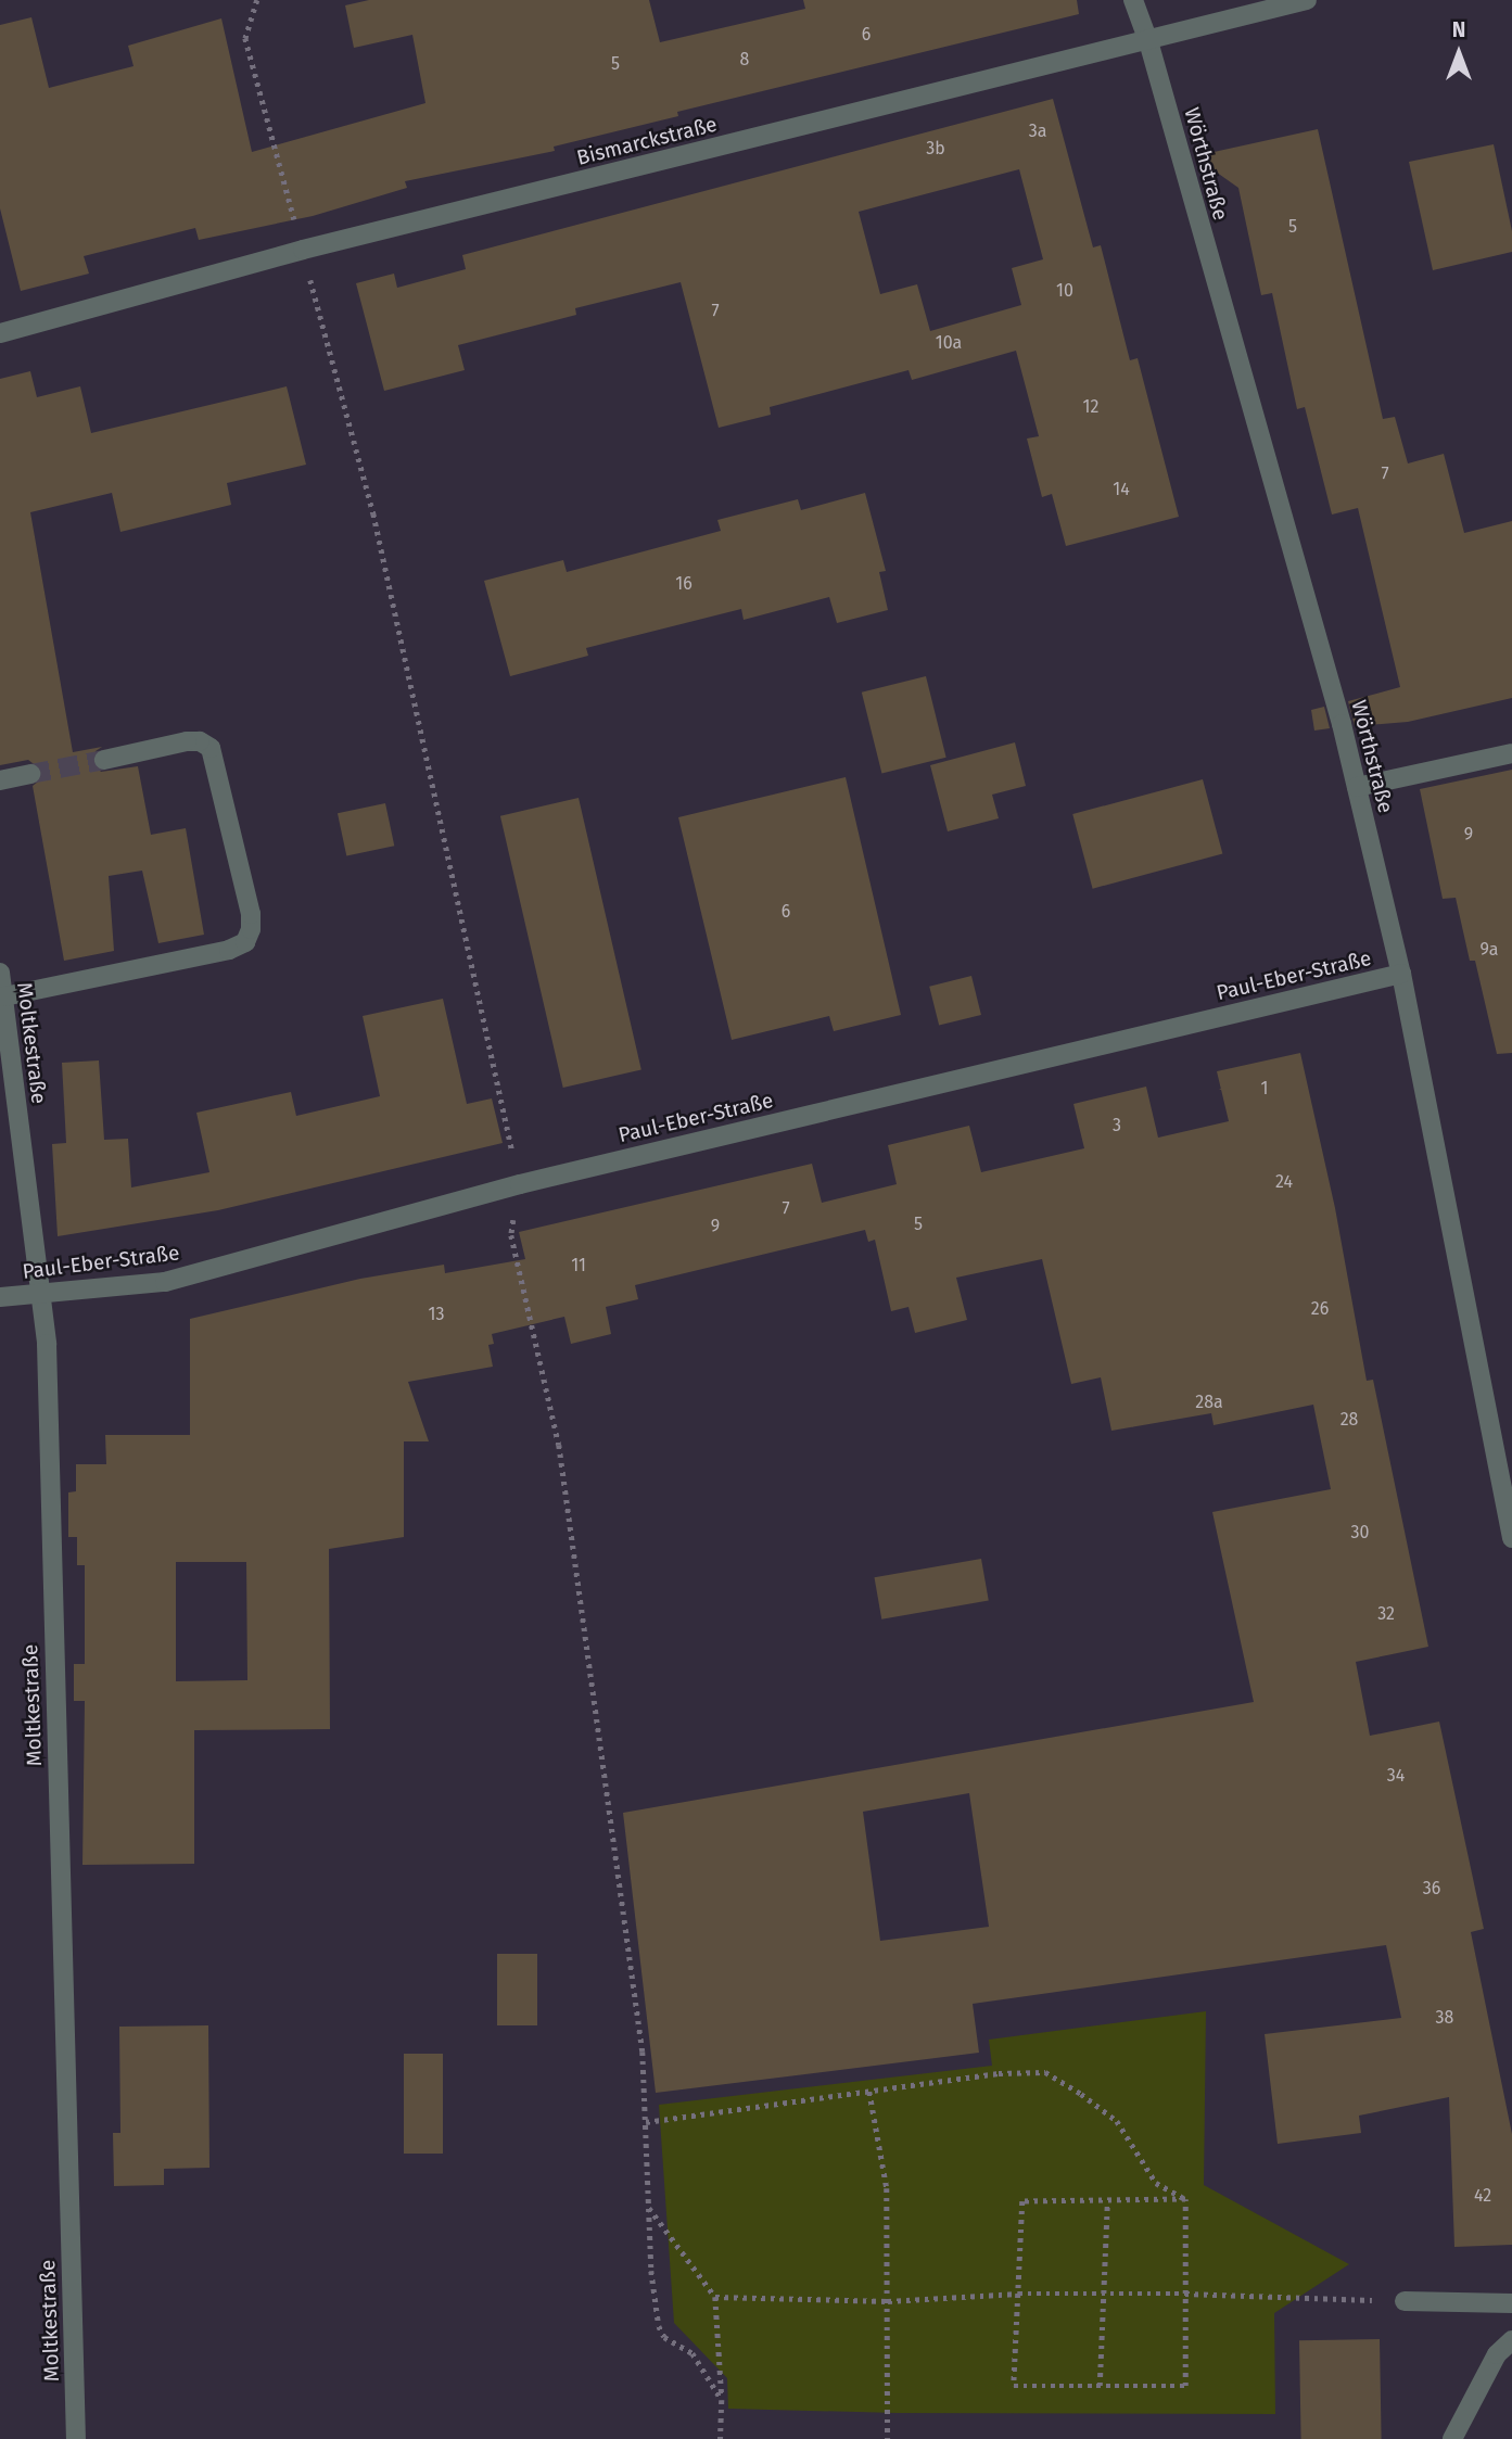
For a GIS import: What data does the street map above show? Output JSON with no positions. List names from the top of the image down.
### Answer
{
  "streets": {
    "street": [
      "Bismarckstraße",
      "Wörthstraße",
      "Paul-Eber-Straße",
      "Moltkestraße"
    ]
  },
  "crossings": [
    ["Bismarckstraße", "Wörthstraße"],
    ["Wörthstraße", "Paul-Eber-Straße"],
    ["Paul-Eber-Straße", "Moltkestraße"]
  ],
  "house_numbers": [
    "6",
    "8",
    "5",
    "3a",
    "3b",
    "5",
    "10",
    "7",
    "10a",
    "12",
    "7",
    "14",
    "16",
    "9",
    "6",
    "9a",
    "1",
    "3",
    "24",
    "7",
    "5",
    "9",
    "11",
    "26",
    "13",
    "28a",
    "28",
    "30",
    "32",
    "34",
    "36",
    "38",
    "42"
  ],
  "north": "top"
}
